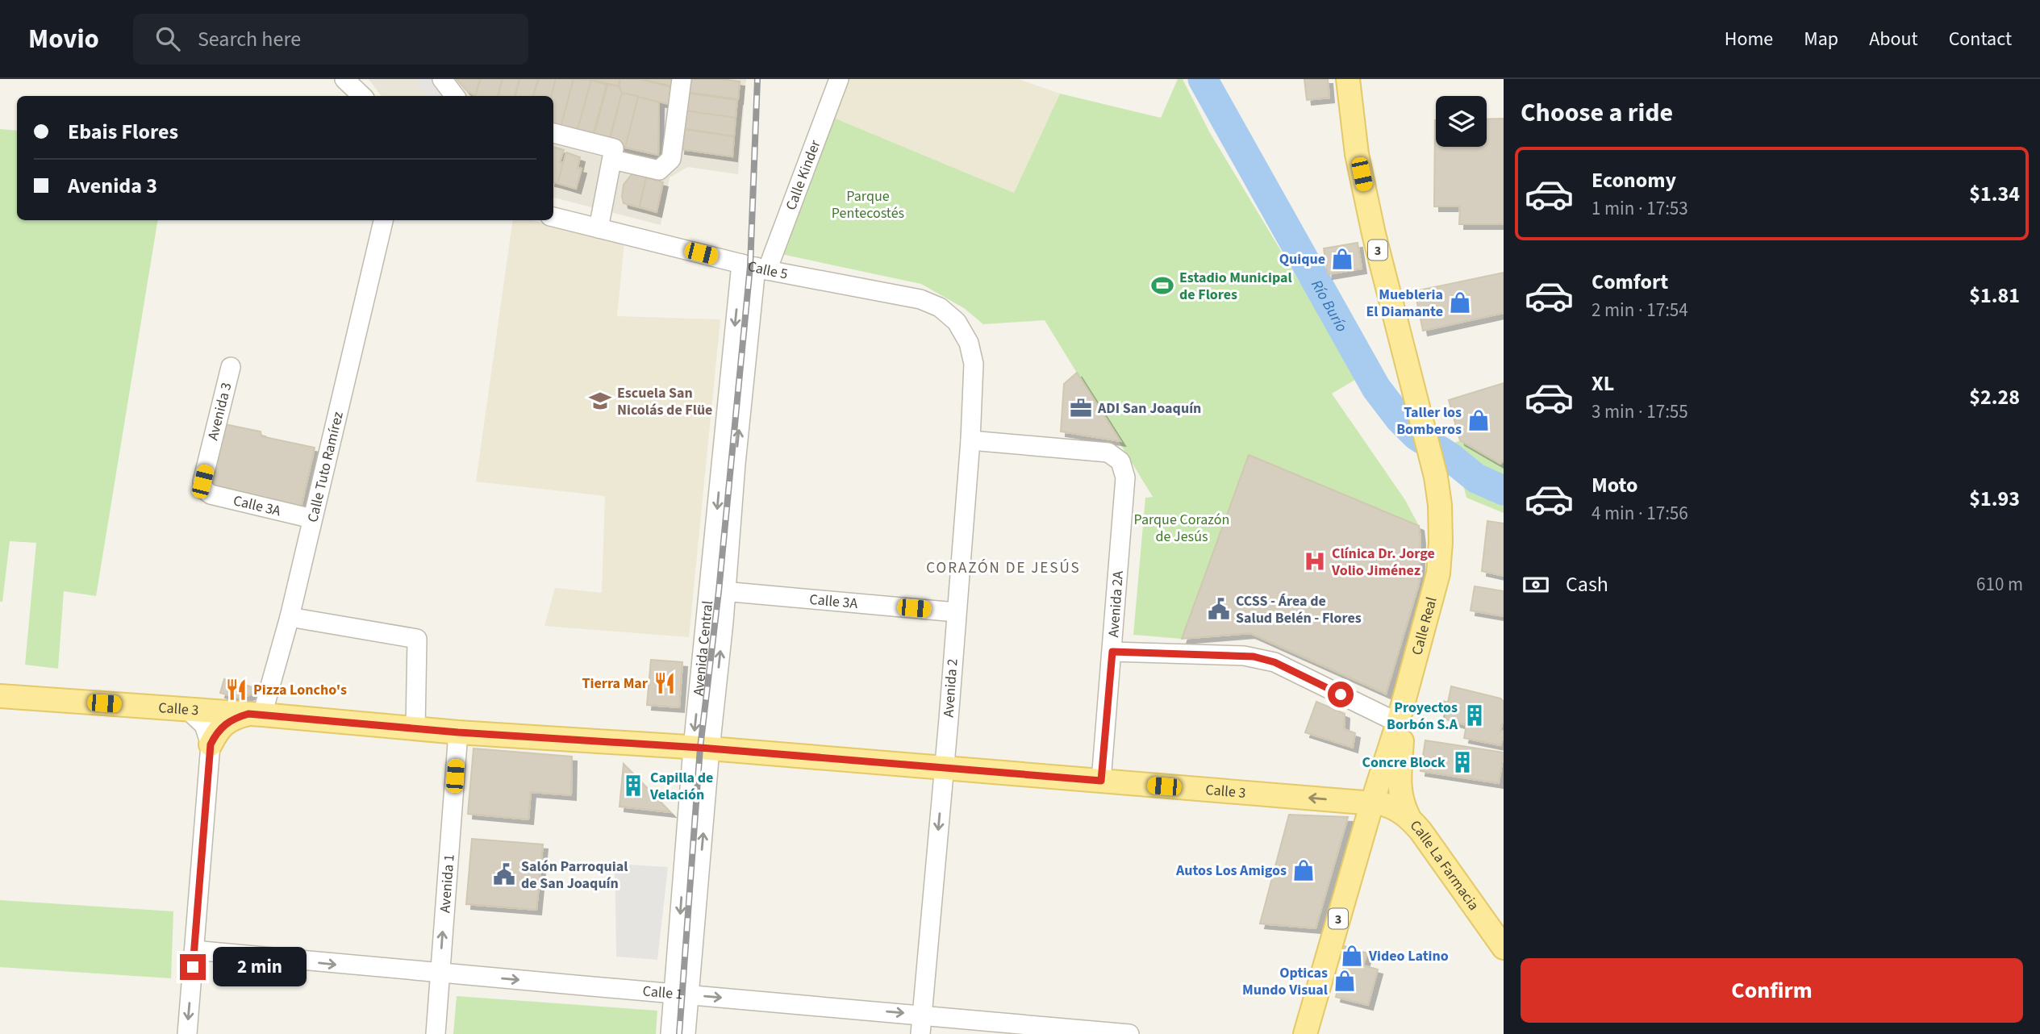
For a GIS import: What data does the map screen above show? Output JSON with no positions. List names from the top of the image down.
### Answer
{
  "streets": {
    "main road": [
      "3",
      "Calle Real",
      "Calle 3",
      "Calle La Farmacia"
    ],
    "street": [
      "Calle Kinder",
      "Calle 5",
      "Avenida 3",
      "Calle Tuto Ramírez",
      "Calle 3A",
      "Avenida 2A",
      "Avenida Central",
      "Avenida 2",
      "Avenida 1",
      "Calle 1"
    ]
  },
  "crossings": [
    ["Calle Kinder", "Calle 5"],
    ["Calle Kinder", "Avenida Central"],
    ["Calle 5", "Avenida Central"],
    ["Calle 5", "Avenida 2"],
    ["Avenida 3", "Calle 3A"],
    ["Calle Tuto Ramírez", "Calle 3A"],
    ["Calle Tuto Ramírez", "Calle 3"],
    ["Calle 3A", "Avenida Central"],
    ["Calle 3A", "Avenida 2"],
    ["Avenida 2A", "Avenida 2"],
    ["Avenida 2A", "Calle 3"],
    ["Calle Real", "Calle 3"],
    ["Calle Real", "Calle La Farmacia"],
    ["Avenida Central", "Calle 3"],
    ["Avenida Central", "Calle 1"],
    ["Avenida 2", "Calle 3"],
    ["Avenida 2", "Calle 1"],
    ["Calle 3", "Calle La Farmacia"],
    ["Calle 3", "Avenida 1"],
    ["Avenida 1", "Calle 1"]
  ],
  "one_way": ["Avenida 2", "Avenida 1", "Calle 1"],
  "districts": ["CORAZÓN DE JESÚS"],
  "water": ["Río Burío"],
  "parks": ["Parque Pentecostés", "Parque Corazón de Jesús"],
  "places": {
    "shop": [
      "Quique",
      "Muebleria El Diamante",
      "Taller los Bomberos",
      "Autos Los Amigos",
      "Video Latino",
      "Opticas Mundo Visual"
    ],
    "sports": ["Estadio Municipal de Flores"],
    "school or university": ["Escuela San Nicolás de Flüe"],
    "office": ["ADI San Joaquín"],
    "hospital": ["Clínica Dr. Jorge Volio Jiménez"],
    "public building": ["CCSS - Área de Salud Belén - Flores", "Salón Parroquial de San Joaquín"],
    "restaurant": ["Tierra Mar", "Pizza Loncho's"],
    "building": ["Proyectos Borbón S.A", "Concre Block", "Capilla de Velación"]
  },
  "page": {
    "header": "Movio",
    "search": "Search here",
    "nav": [
      "Home",
      "Map",
      "About",
      "Contact"
    ],
    "heading": "Choose a ride",
    "banner": ["Ebais Flores", "Avenida 3"],
    "list": [
      {
        "name": "Economy",
        "note": "1 min · 17:53",
        "value": "$1.34"
      },
      {
        "name": "Comfort",
        "note": "2 min · 17:54",
        "value": "$1.81"
      },
      {
        "name": "XL",
        "note": "3 min · 17:55",
        "value": "$2.28"
      },
      {
        "name": "Moto",
        "note": "4 min · 17:56",
        "value": "$1.93"
      }
    ],
    "pay": ["Cash", "610 m"],
    "bubble": "2 min",
    "buttons": "Confirm"
  }
}
